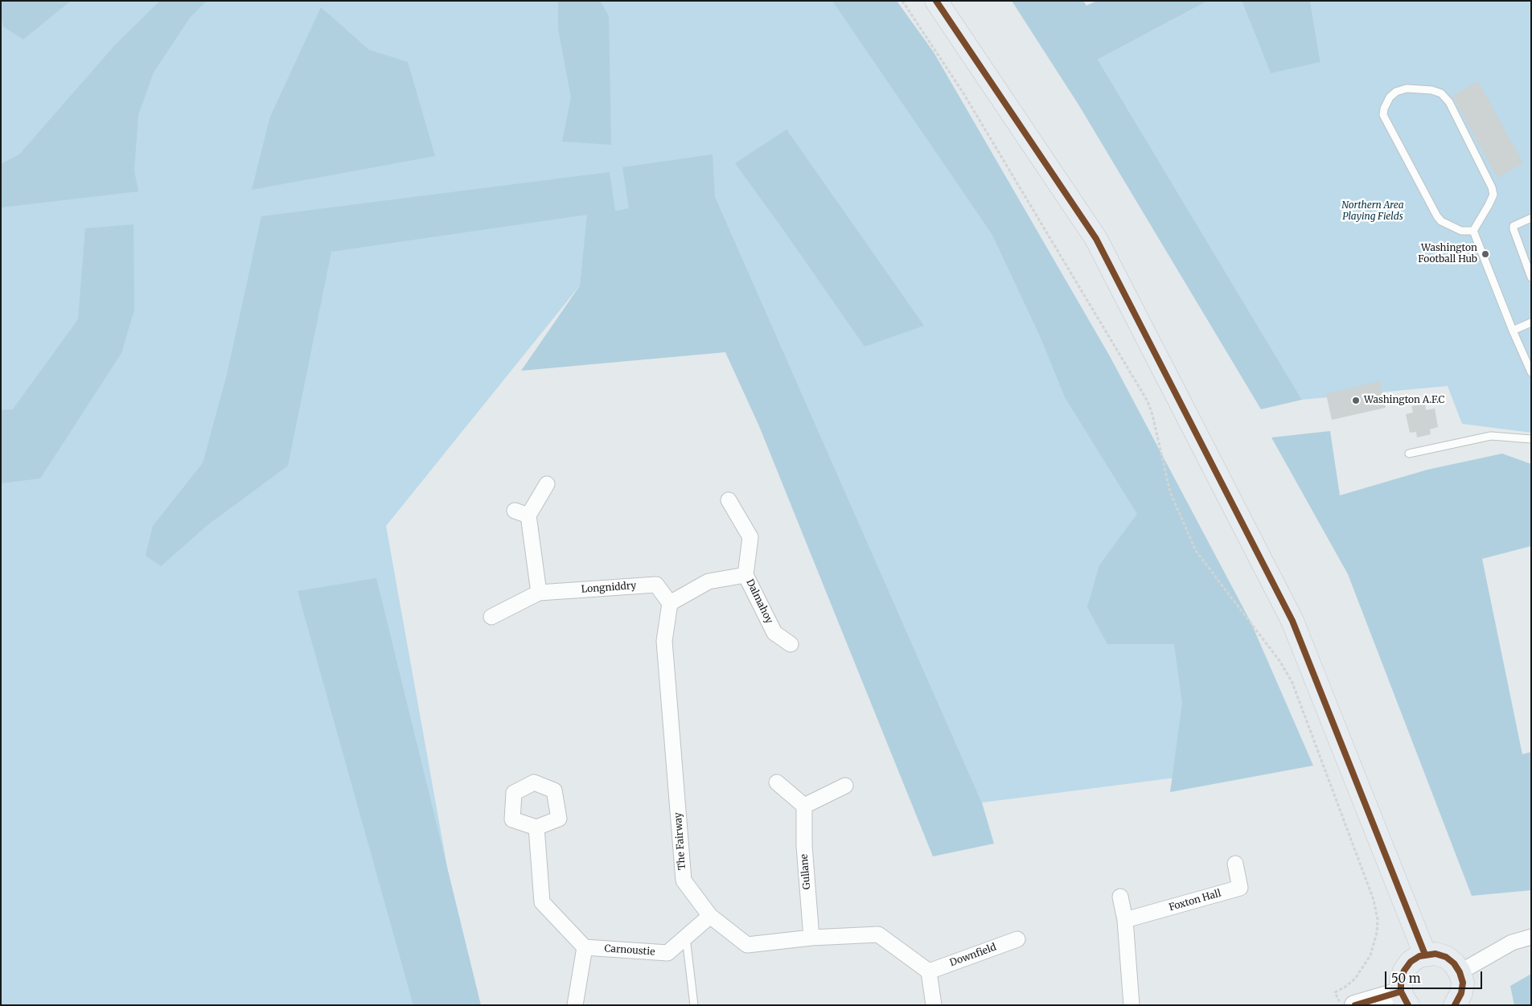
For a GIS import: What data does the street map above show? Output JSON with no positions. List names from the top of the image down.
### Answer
{
  "streets": {
    "street": [
      "Longniddry",
      "Dalmahoy",
      "The Fairway",
      "Gullane",
      "Foxton Hall",
      "Carnoustie",
      "Downfield"
    ]
  },
  "crossings": [
    ["Longniddry", "Dalmahoy"],
    ["Longniddry", "The Fairway"],
    ["Dalmahoy", "The Fairway"],
    ["The Fairway", "Gullane"],
    ["The Fairway", "Carnoustie"],
    ["The Fairway", "Downfield"]
  ],
  "parks": ["Northern Area Playing Fields"],
  "places": ["Washington Football Hub", "Washington A.F.C"],
  "scale_bar": "50 m"
}
